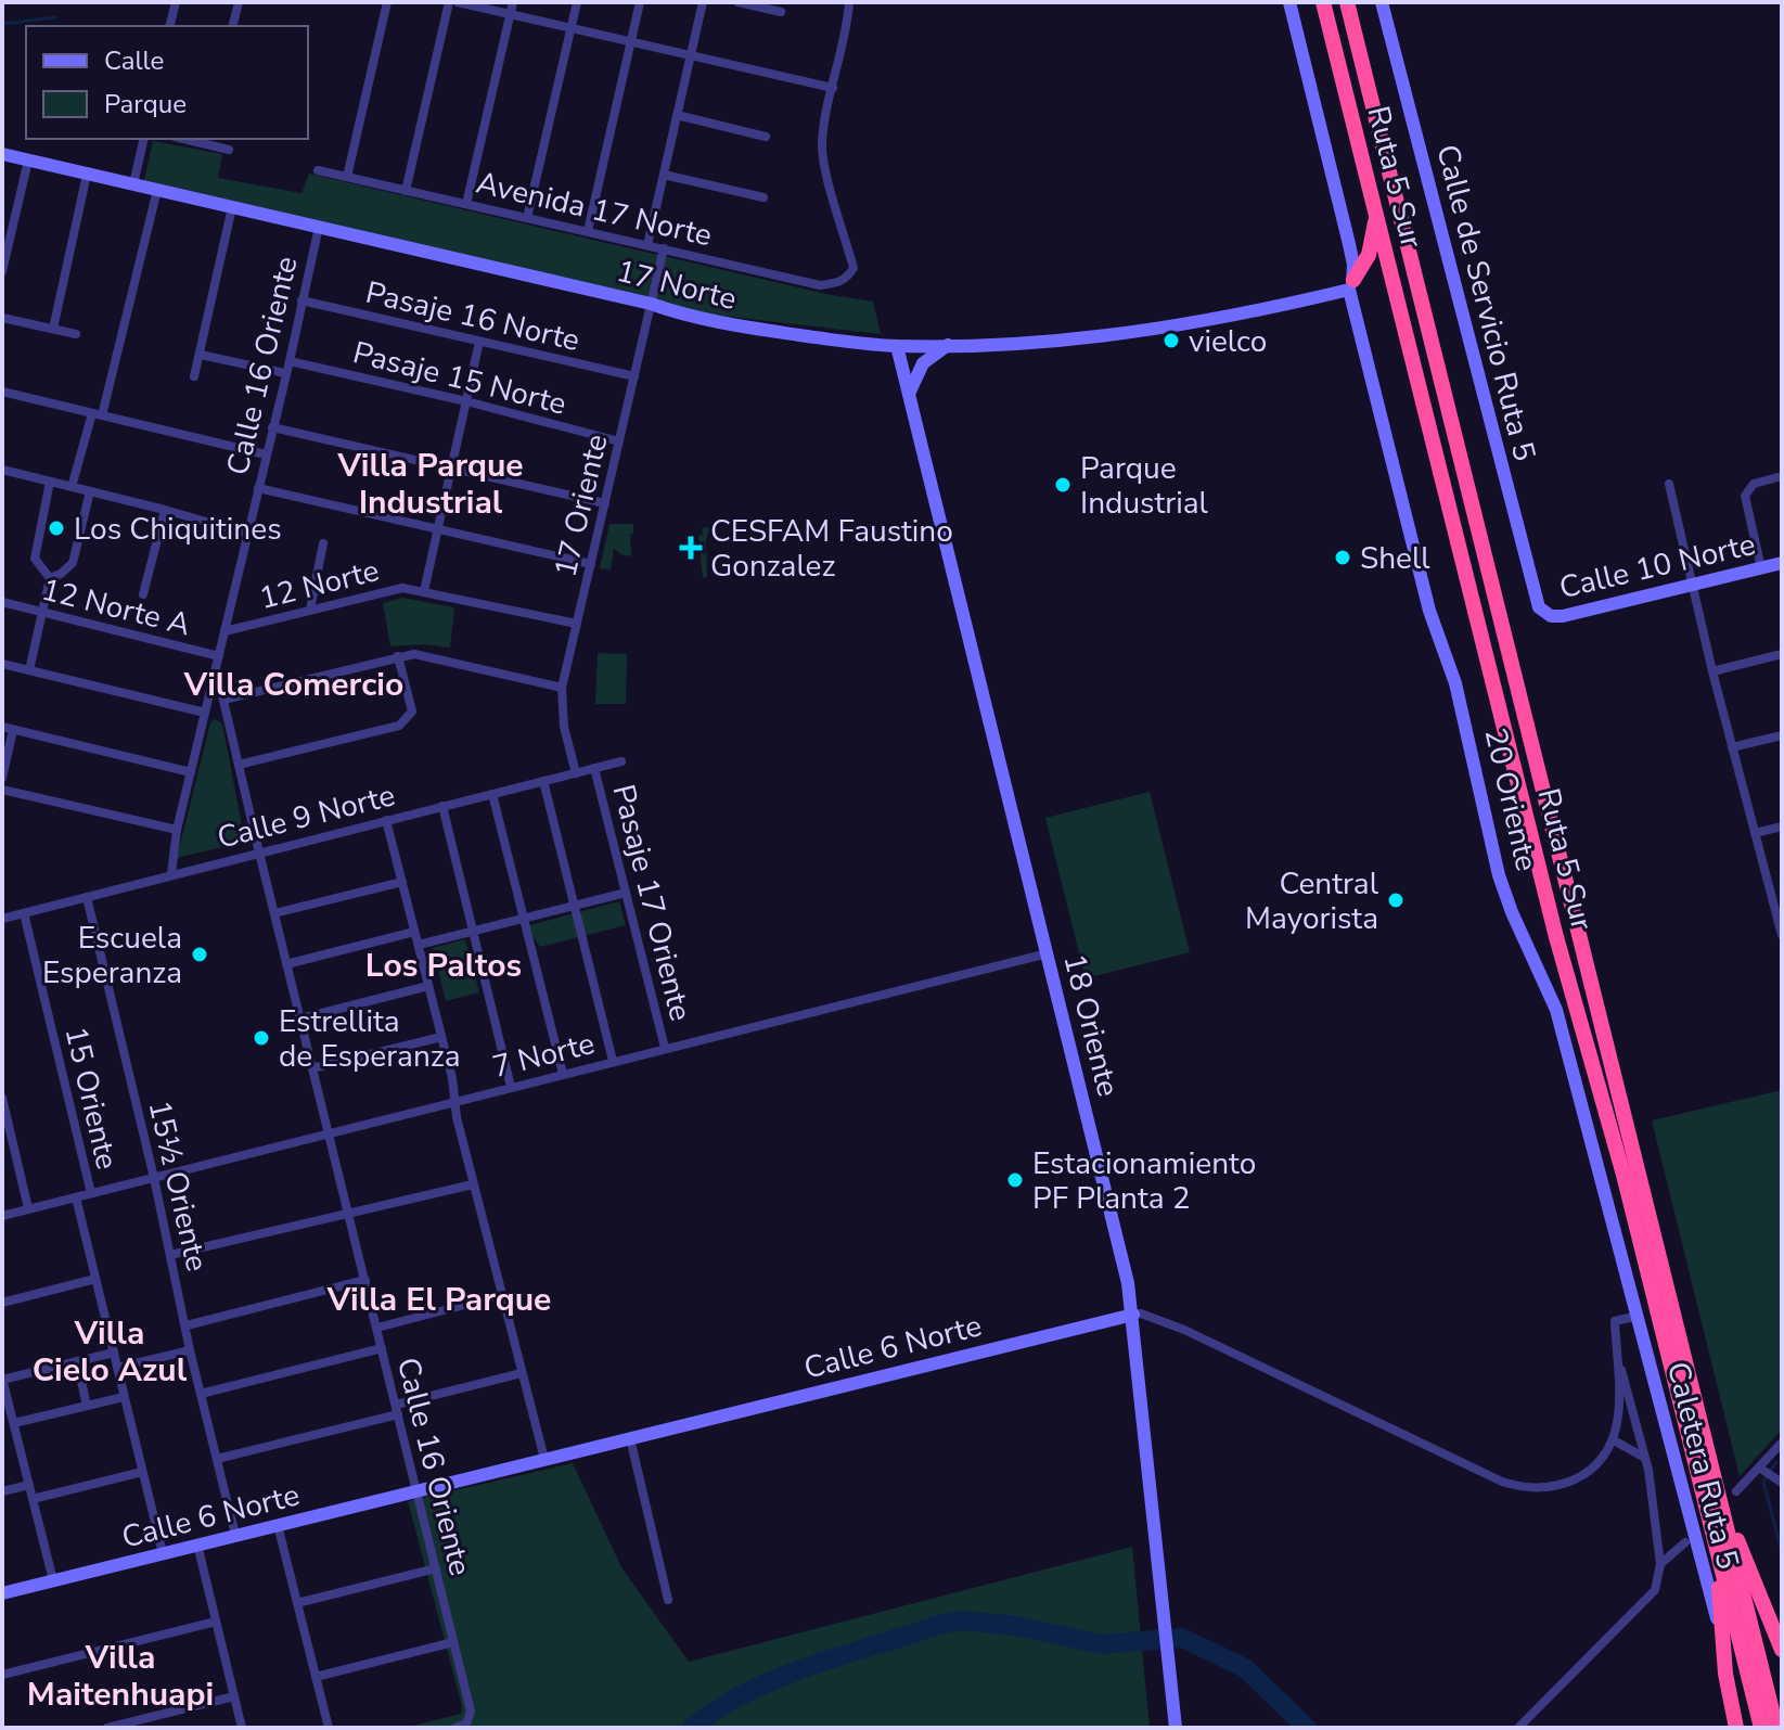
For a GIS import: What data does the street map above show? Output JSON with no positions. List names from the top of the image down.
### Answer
{
  "streets": {
    "highway": ["Ruta 5 Sur"],
    "street": [
      "Avenida 17 Norte",
      "17 Norte",
      "Calle de Servicio Ruta 5",
      "Pasaje 16 Norte",
      "Calle 16 Oriente",
      "Pasaje 15 Norte",
      "17 Oriente",
      "Calle 10 Norte",
      "12 Norte",
      "12 Norte A",
      "20 Oriente",
      "Calle 9 Norte",
      "Pasaje 17 Oriente",
      "18 Oriente",
      "7 Norte",
      "15 Oriente",
      "15½ Oriente",
      "Calle 6 Norte",
      "Caletera Ruta 5"
    ]
  },
  "crossings": [
    ["Avenida 17 Norte", "17 Oriente"],
    ["17 Norte", "Calle 16 Oriente"],
    ["17 Norte", "17 Oriente"],
    ["17 Norte", "20 Oriente"],
    ["17 Norte", "18 Oriente"],
    ["Calle de Servicio Ruta 5", "Calle 10 Norte"],
    ["Pasaje 16 Norte", "Calle 16 Oriente"],
    ["Pasaje 16 Norte", "17 Oriente"],
    ["Calle 16 Oriente", "Pasaje 15 Norte"],
    ["Calle 16 Oriente", "12 Norte"],
    ["Calle 16 Oriente", "12 Norte A"],
    ["Calle 16 Oriente", "Calle 9 Norte"],
    ["Calle 16 Oriente", "7 Norte"],
    ["Calle 16 Oriente", "Calle 6 Norte"],
    ["Pasaje 15 Norte", "17 Oriente"],
    ["17 Oriente", "12 Norte"],
    ["17 Oriente", "Calle 9 Norte"],
    ["20 Oriente", "Caletera Ruta 5"],
    ["Calle 9 Norte", "Pasaje 17 Oriente"],
    ["Calle 9 Norte", "15 Oriente"],
    ["Calle 9 Norte", "15½ Oriente"],
    ["Pasaje 17 Oriente", "7 Norte"],
    ["18 Oriente", "7 Norte"],
    ["18 Oriente", "Calle 6 Norte"],
    ["7 Norte", "15 Oriente"],
    ["7 Norte", "15½ Oriente"],
    ["15 Oriente", "Calle 6 Norte"],
    ["15½ Oriente", "Calle 6 Norte"]
  ],
  "districts": [
    "Villa Parque Industrial",
    "Villa Comercio",
    "Los Paltos",
    "Villa El Parque",
    "Villa Cielo Azul",
    "Villa Maitenhuapi"
  ],
  "places": {
    "other": [
      "vielco",
      "Parque Industrial",
      "Los Chiquitines",
      "Shell",
      "Central Mayorista",
      "Escuela Esperanza",
      "Estrellita de Esperanza",
      "Estacionamiento PF Planta 2"
    ],
    "health": ["CESFAM Faustino Gonzalez"]
  },
  "legend": ["Calle", "Parque"]
}
